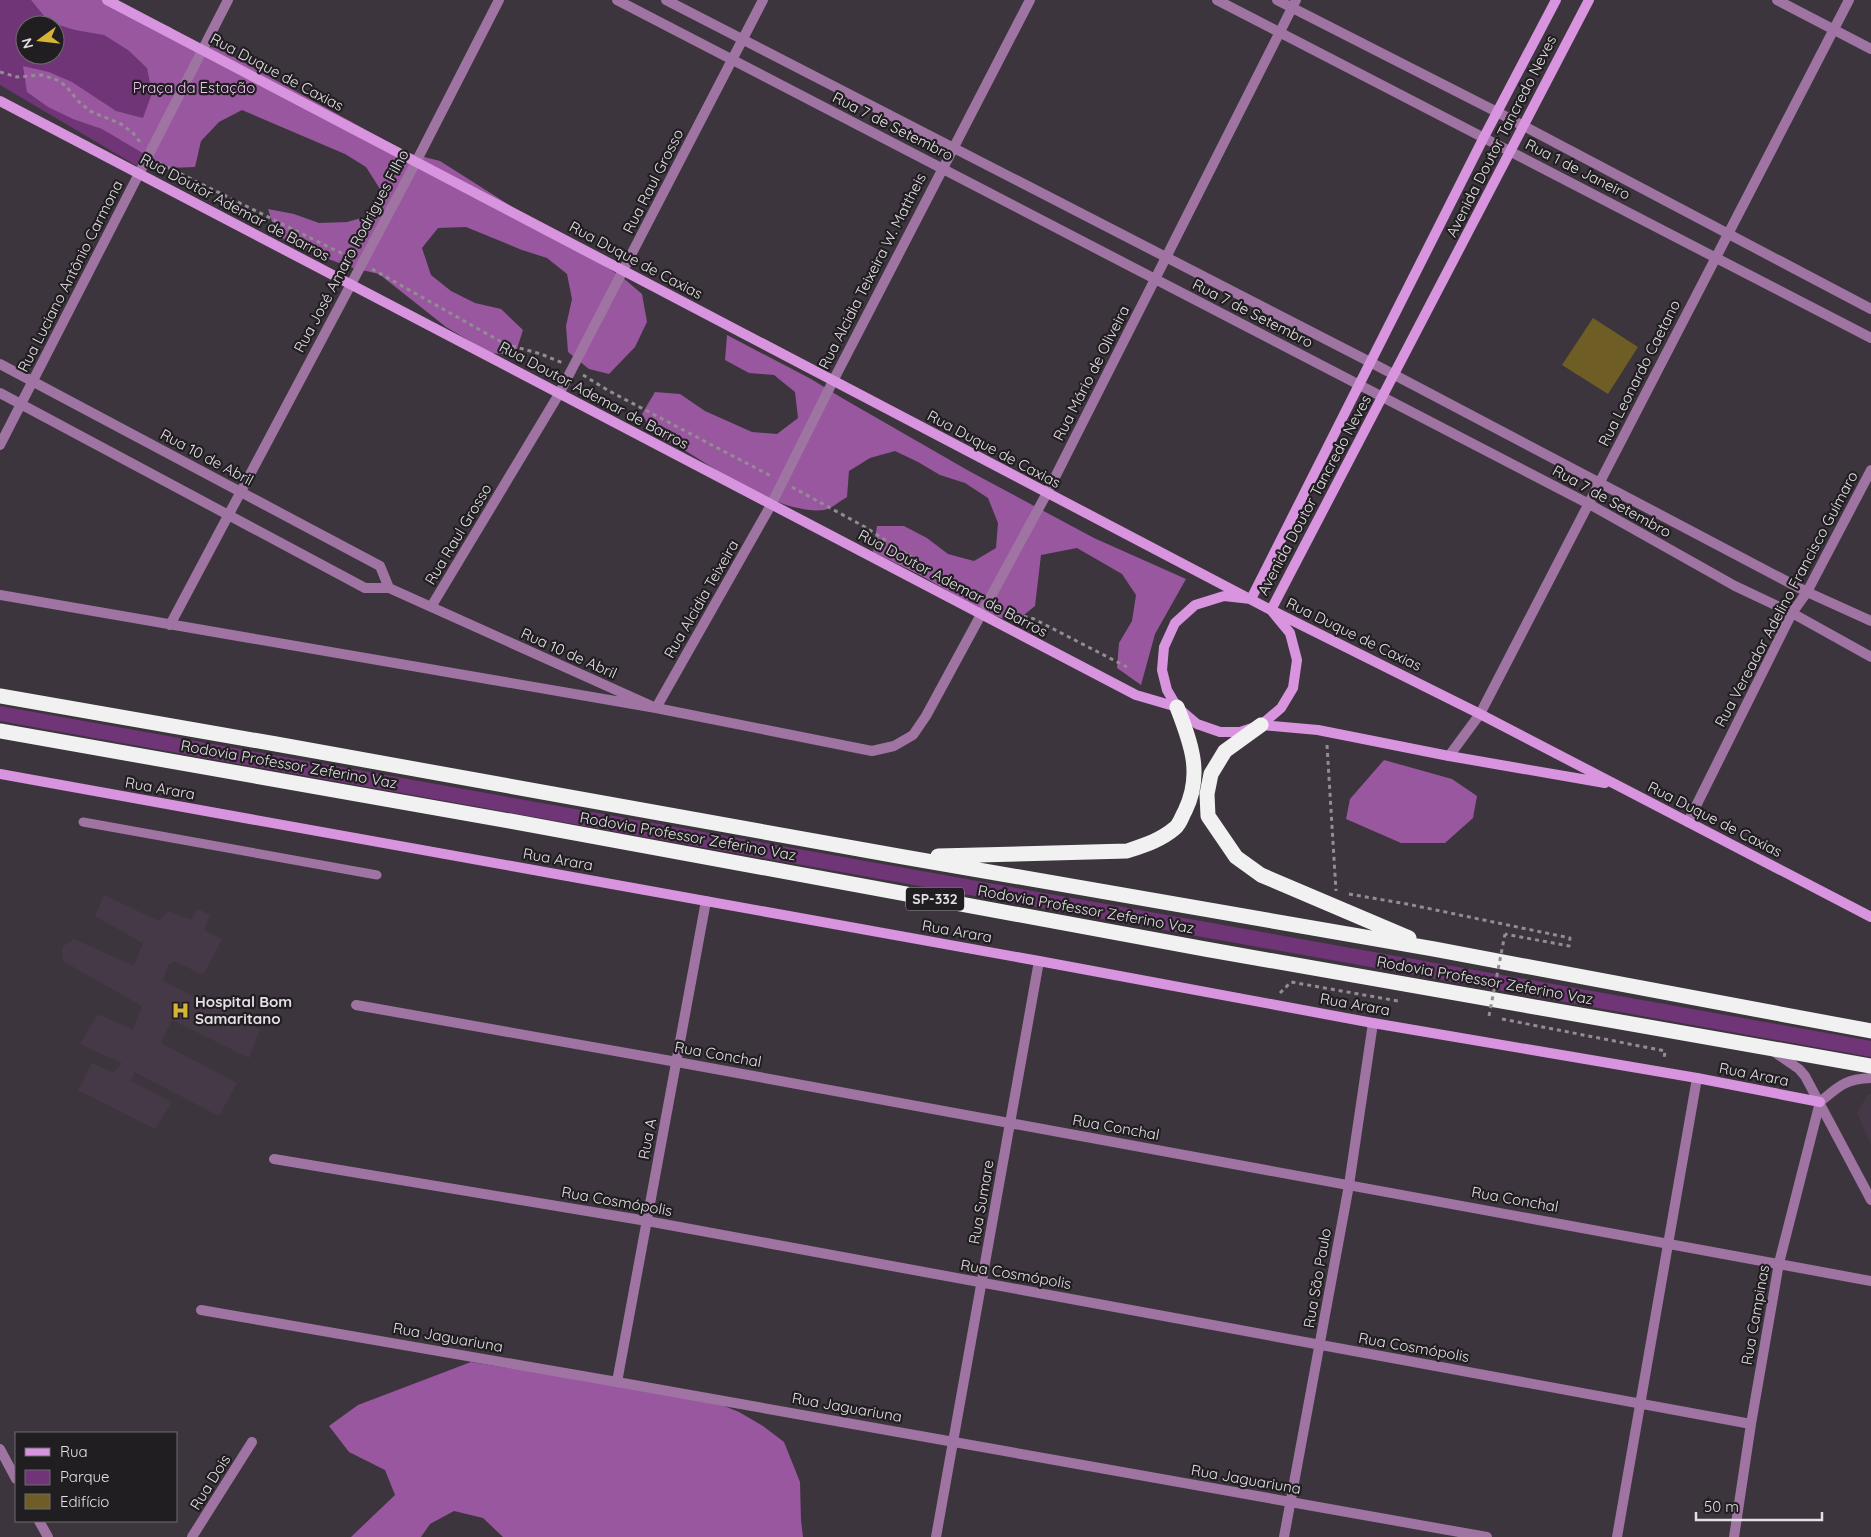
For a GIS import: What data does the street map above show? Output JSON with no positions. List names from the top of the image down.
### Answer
{
  "streets": {
    "highway": ["Rodovia Professor Zeferino Vaz", "SP-332"],
    "street": [
      "Rua Duque de Caxias",
      "Rua 7 de Setembro",
      "Avenida Doutor Tancredo Neves",
      "Rua 1 de Janeiro",
      "Rua Raul Grosso",
      "Rua Doutor Ademar de Barros",
      "Rua José Amaro Rodrigues Filho",
      "Rua Alcidia Teixeira W. Mattheis",
      "Rua Luciano Antônio Carmona",
      "Rua Mário de Oliveira",
      "Rua Leonardo Caetano",
      "Rua 10 de Abril",
      "Rua Alcidia Teixeira",
      "Rua Vereador Adelino Francisco Guímaro",
      "Rua Arara",
      "Rua Conchal",
      "Rua A",
      "Rua Cosmópolis",
      "Rua Sumare",
      "Rua São Paulo",
      "Rua Campinas",
      "Rua Jaguariuna",
      "Rua Dois"
    ]
  },
  "crossings": [
    ["Rua Duque de Caxias", "Avenida Doutor Tancredo Neves"],
    ["Rua Duque de Caxias", "Rua Raul Grosso"],
    ["Rua Duque de Caxias", "Rua Doutor Ademar de Barros"],
    ["Rua Duque de Caxias", "Rua José Amaro Rodrigues Filho"],
    ["Rua Duque de Caxias", "Rua Alcidia Teixeira W. Mattheis"],
    ["Rua Duque de Caxias", "Rua Luciano Antônio Carmona"],
    ["Rua Duque de Caxias", "Rua Mário de Oliveira"],
    ["Rua Duque de Caxias", "Rua Leonardo Caetano"],
    ["Rua Duque de Caxias", "Rua Vereador Adelino Francisco Guímaro"],
    ["Rua 7 de Setembro", "Avenida Doutor Tancredo Neves"],
    ["Rua 7 de Setembro", "Rua Raul Grosso"],
    ["Rua 7 de Setembro", "Rua Alcidia Teixeira W. Mattheis"],
    ["Rua 7 de Setembro", "Rua Mário de Oliveira"],
    ["Rua 7 de Setembro", "Rua Leonardo Caetano"],
    ["Rua 7 de Setembro", "Rua Vereador Adelino Francisco Guímaro"],
    ["Avenida Doutor Tancredo Neves", "Rua 1 de Janeiro"],
    ["Avenida Doutor Tancredo Neves", "Rua Doutor Ademar de Barros"],
    ["Rua 1 de Janeiro", "Rua Mário de Oliveira"],
    ["Rua 1 de Janeiro", "Rua Leonardo Caetano"],
    ["Rua Raul Grosso", "Rua Doutor Ademar de Barros"],
    ["Rua Raul Grosso", "Rua 10 de Abril"],
    ["Rua Doutor Ademar de Barros", "Rua José Amaro Rodrigues Filho"],
    ["Rua Doutor Ademar de Barros", "Rua Alcidia Teixeira W. Mattheis"],
    ["Rua Doutor Ademar de Barros", "Rua Luciano Antônio Carmona"],
    ["Rua Doutor Ademar de Barros", "Rua Mário de Oliveira"],
    ["Rua Doutor Ademar de Barros", "Rua Alcidia Teixeira"],
    ["Rua José Amaro Rodrigues Filho", "Rua 10 de Abril"],
    ["Rua Alcidia Teixeira W. Mattheis", "Rua Alcidia Teixeira"],
    ["Rua Luciano Antônio Carmona", "Rua 10 de Abril"],
    ["Rua Mário de Oliveira", "Rua 10 de Abril"],
    ["Rua Mário de Oliveira", "Rua Alcidia Teixeira"],
    ["Rua 10 de Abril", "Rua Alcidia Teixeira"],
    ["Rua Arara", "Rua A"],
    ["Rua Arara", "Rua Sumare"],
    ["Rua Arara", "Rua São Paulo"],
    ["Rua Arara", "Rua Campinas"],
    ["Rua Conchal", "Rua A"],
    ["Rua Conchal", "Rua Sumare"],
    ["Rua Conchal", "Rua São Paulo"],
    ["Rua Conchal", "Rua Campinas"],
    ["Rua A", "Rua Cosmópolis"],
    ["Rua A", "Rua Jaguariuna"],
    ["Rua Cosmópolis", "Rua Sumare"],
    ["Rua Cosmópolis", "Rua São Paulo"],
    ["Rua Cosmópolis", "Rua Campinas"],
    ["Rua Sumare", "Rua Jaguariuna"],
    ["Rua São Paulo", "Rua Jaguariuna"]
  ],
  "parks": ["Praça da Estação"],
  "places": {
    "hospital": ["Hospital Bom Samaritano"]
  },
  "legend": ["Rua", "Parque", "Edifício"],
  "scale_bar": "50 m",
  "north": "left"
}
